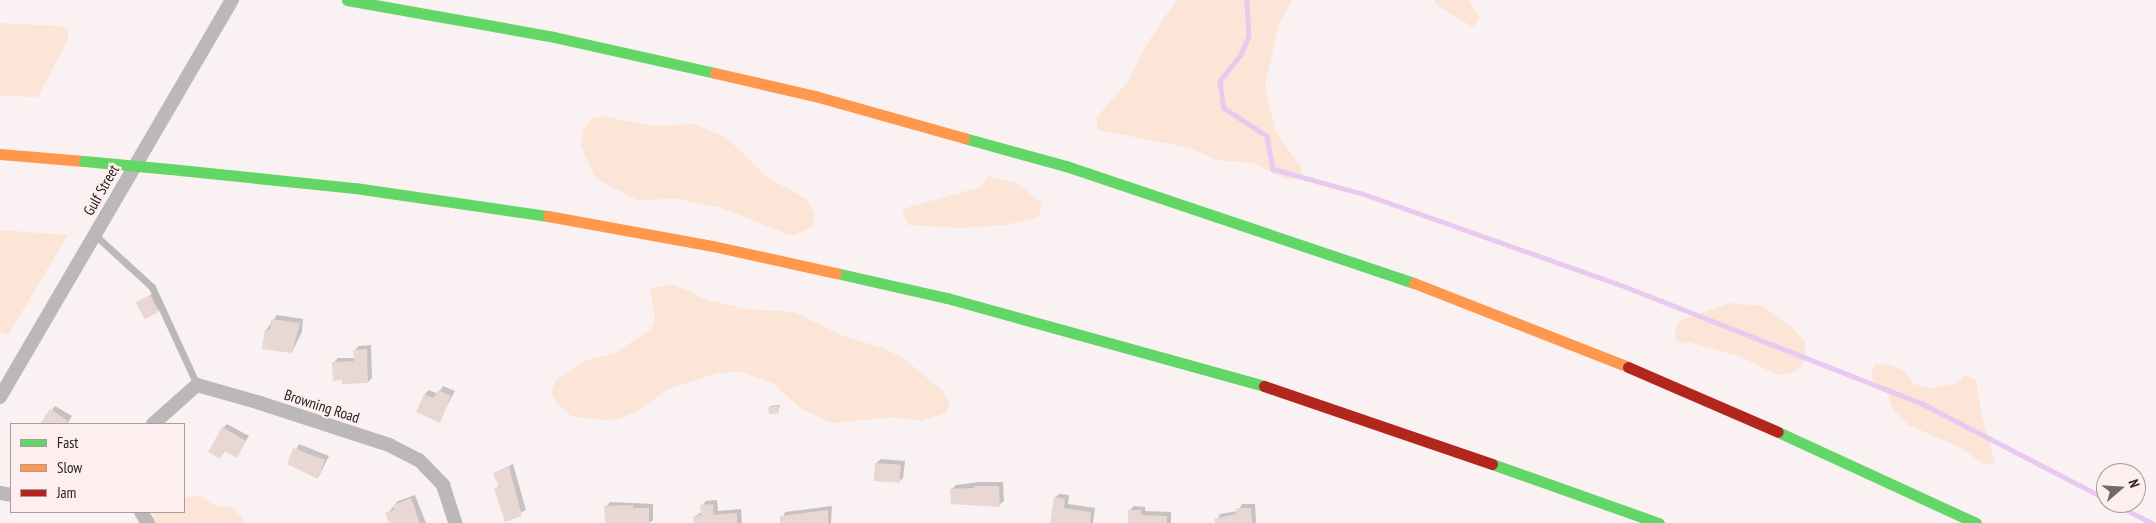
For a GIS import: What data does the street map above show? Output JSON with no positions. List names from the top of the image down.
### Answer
{
  "streets": {
    "street": ["Gulf Street", "Browning Road"]
  },
  "legend": ["Fast", "Slow", "Jam"],
  "north": "right"
}
